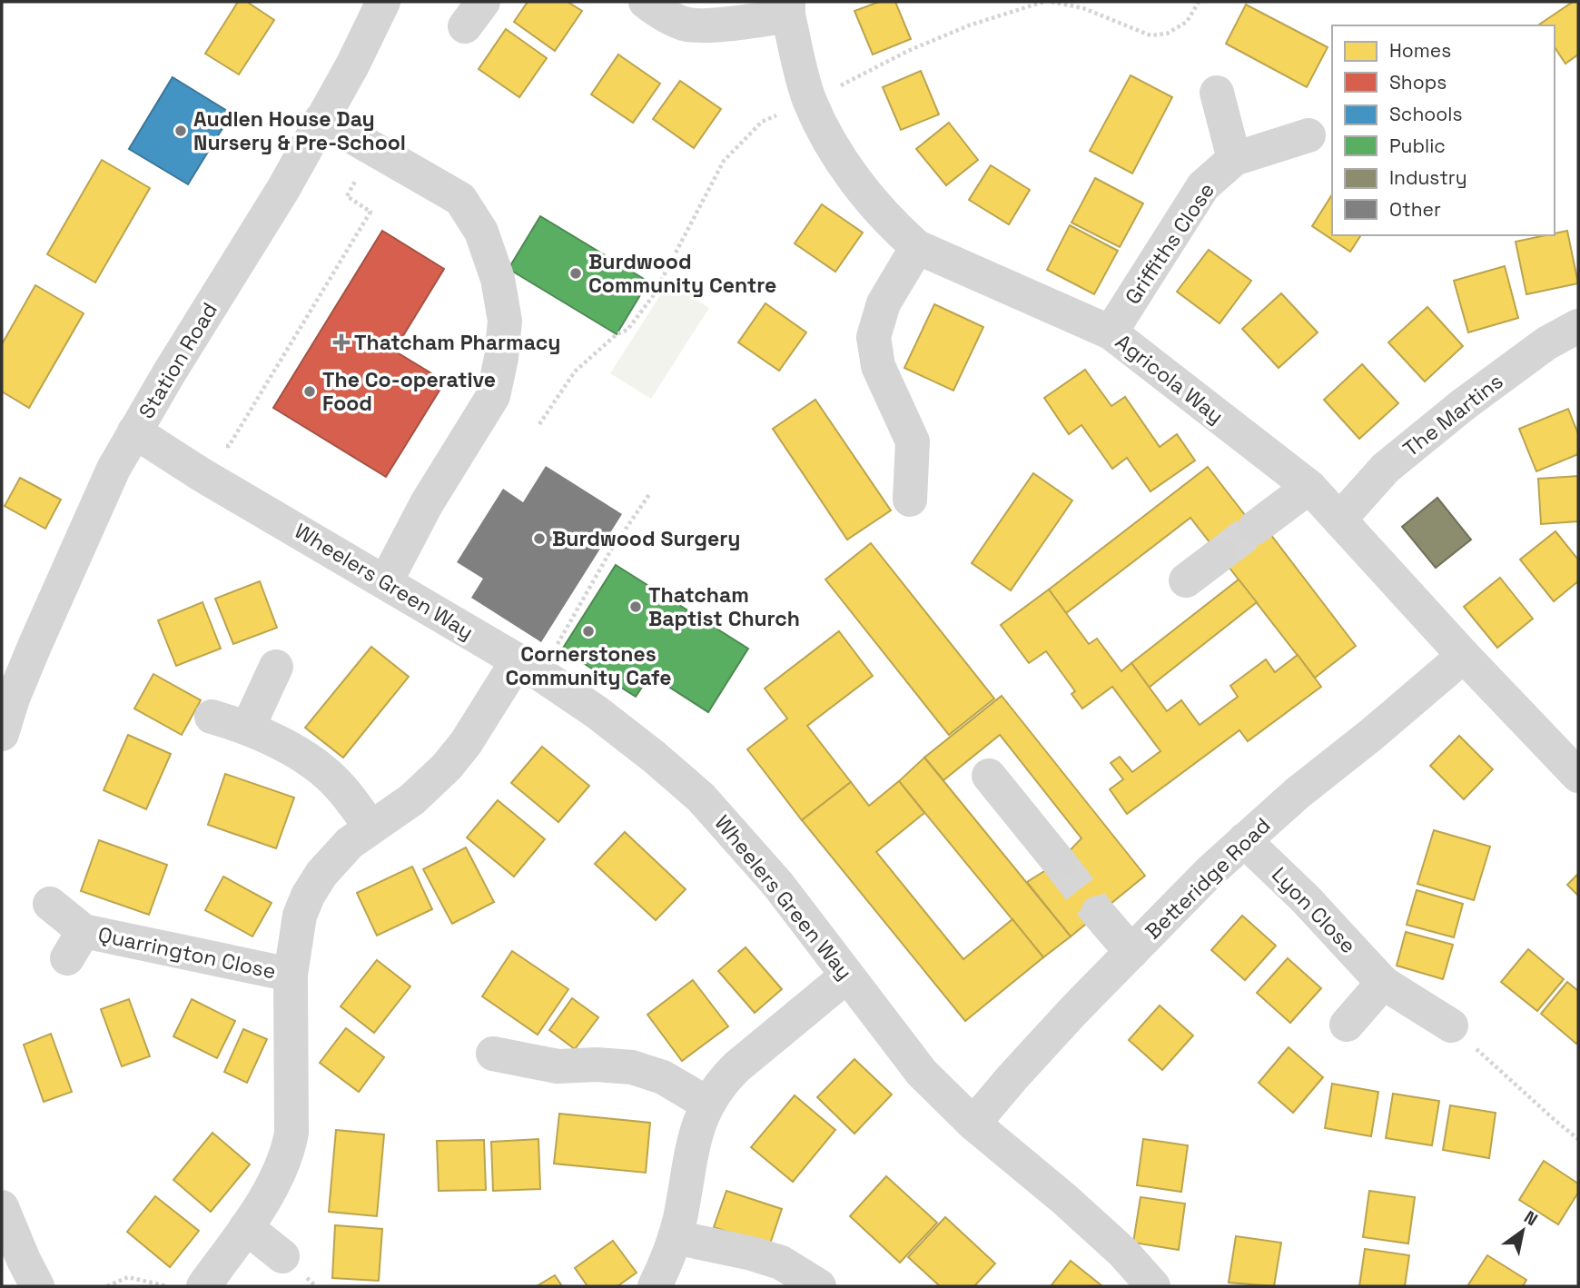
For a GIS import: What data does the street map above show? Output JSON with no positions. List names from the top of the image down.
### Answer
{
  "streets": {
    "street": [
      "Griffiths Close",
      "Station Road",
      "Agricola Way",
      "The Martins",
      "Wheelers Green Way",
      "Betteridge Road",
      "Lyon Close",
      "Quarrington Close"
    ]
  },
  "crossings": [
    ["Griffiths Close", "Agricola Way"],
    ["Station Road", "Wheelers Green Way"],
    ["Agricola Way", "The Martins"],
    ["Agricola Way", "Betteridge Road"],
    ["Wheelers Green Way", "Betteridge Road"],
    ["Wheelers Green Way", "Quarrington Close"],
    ["Betteridge Road", "Lyon Close"]
  ],
  "places": {
    "other": [
      "Audlen House Day Nursery & Pre-School",
      "Burdwood Community Centre",
      "The Co-operative Food",
      "Burdwood Surgery",
      "Thatcham Baptist Church",
      "Cornerstones Community Cafe"
    ],
    "health": ["Thatcham Pharmacy"]
  },
  "legend": [
    "Homes",
    "Shops",
    "Schools",
    "Public",
    "Industry",
    "Other"
  ],
  "north": "top right"
}
